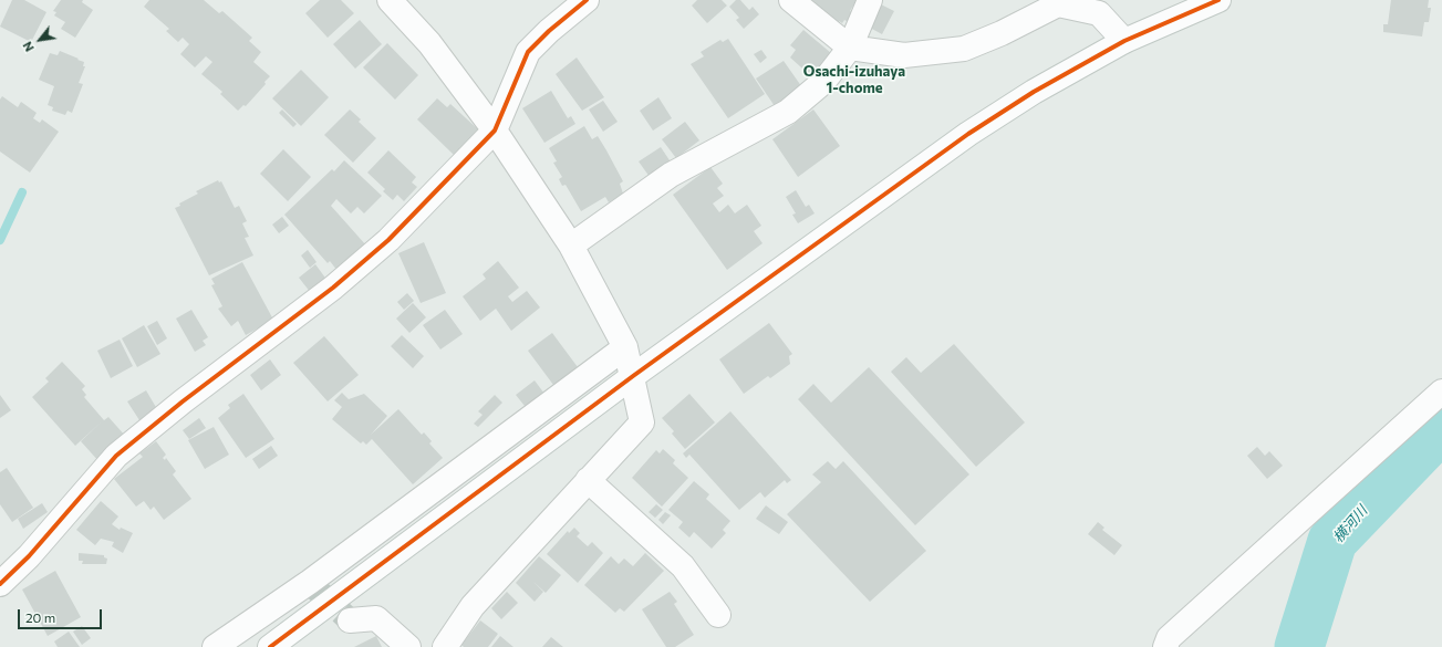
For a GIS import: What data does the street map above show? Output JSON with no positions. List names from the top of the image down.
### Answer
{
  "districts": ["Osachi-izuhaya 1-chome"],
  "water": ["横河川"],
  "scale_bar": "20 m",
  "north": "bottom left"
}
